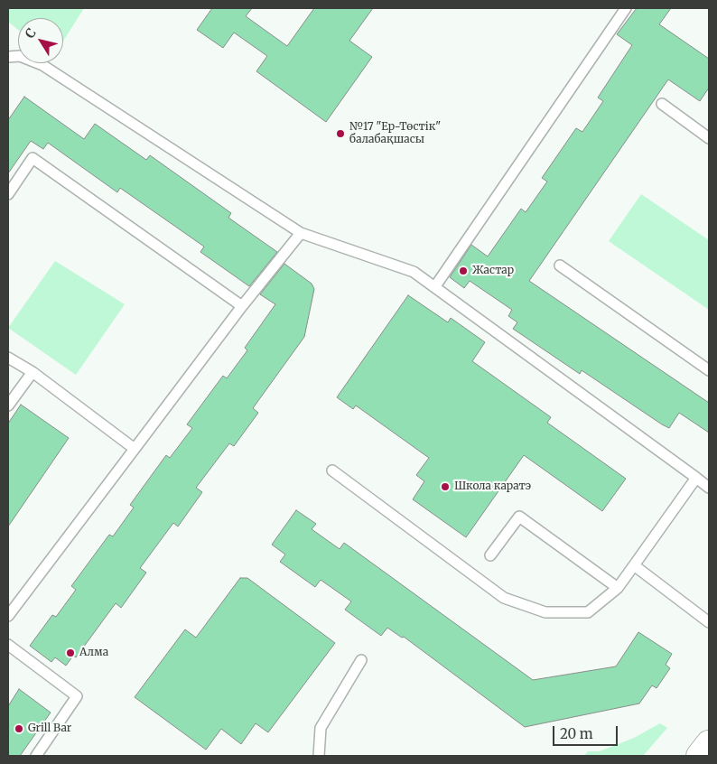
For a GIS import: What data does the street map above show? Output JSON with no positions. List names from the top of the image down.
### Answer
{
  "places": [
    "№17 \"Ер-Төстік\" балабақшасы",
    "Жастар",
    "Школа каратэ",
    "Алма",
    "Grill Bar"
  ],
  "scale_bar": "20 m",
  "north": "top left"
}
